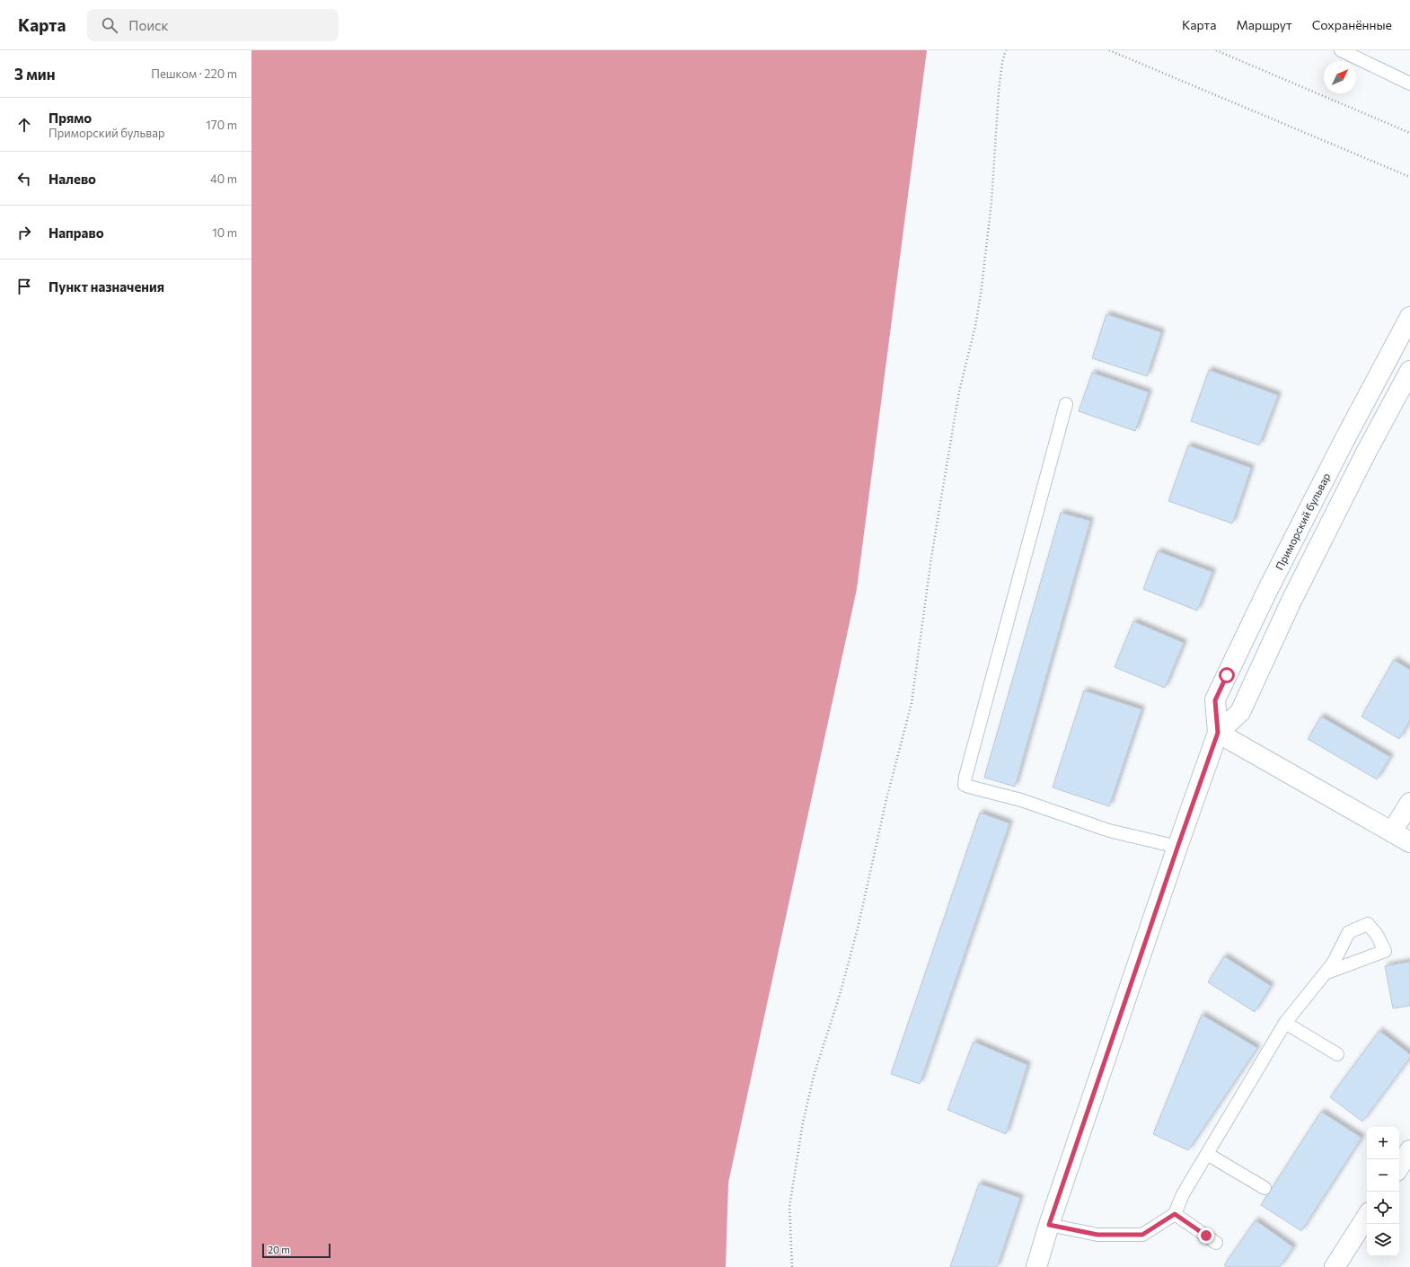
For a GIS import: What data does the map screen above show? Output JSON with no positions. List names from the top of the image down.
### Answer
{
  "streets": {
    "street": ["Приморский бульвар"]
  },
  "scale_bar": "20 m",
  "north": "top right",
  "page": {
    "header": "Карта",
    "search": "Поиск",
    "nav": ["Карта", "Маршрут", "Сохранённые"],
    "heading": ["3 мин", "Пешком · 220 m"],
    "list": [
      ["Прямо", "Приморский бульвар", "170 m"],
      ["Налево", "40 m"],
      ["Направо", "10 m"],
      "Пункт назначения"
    ],
    "map_buttons": ["+", "−"],
    "scale": "20 m"
  }
}
